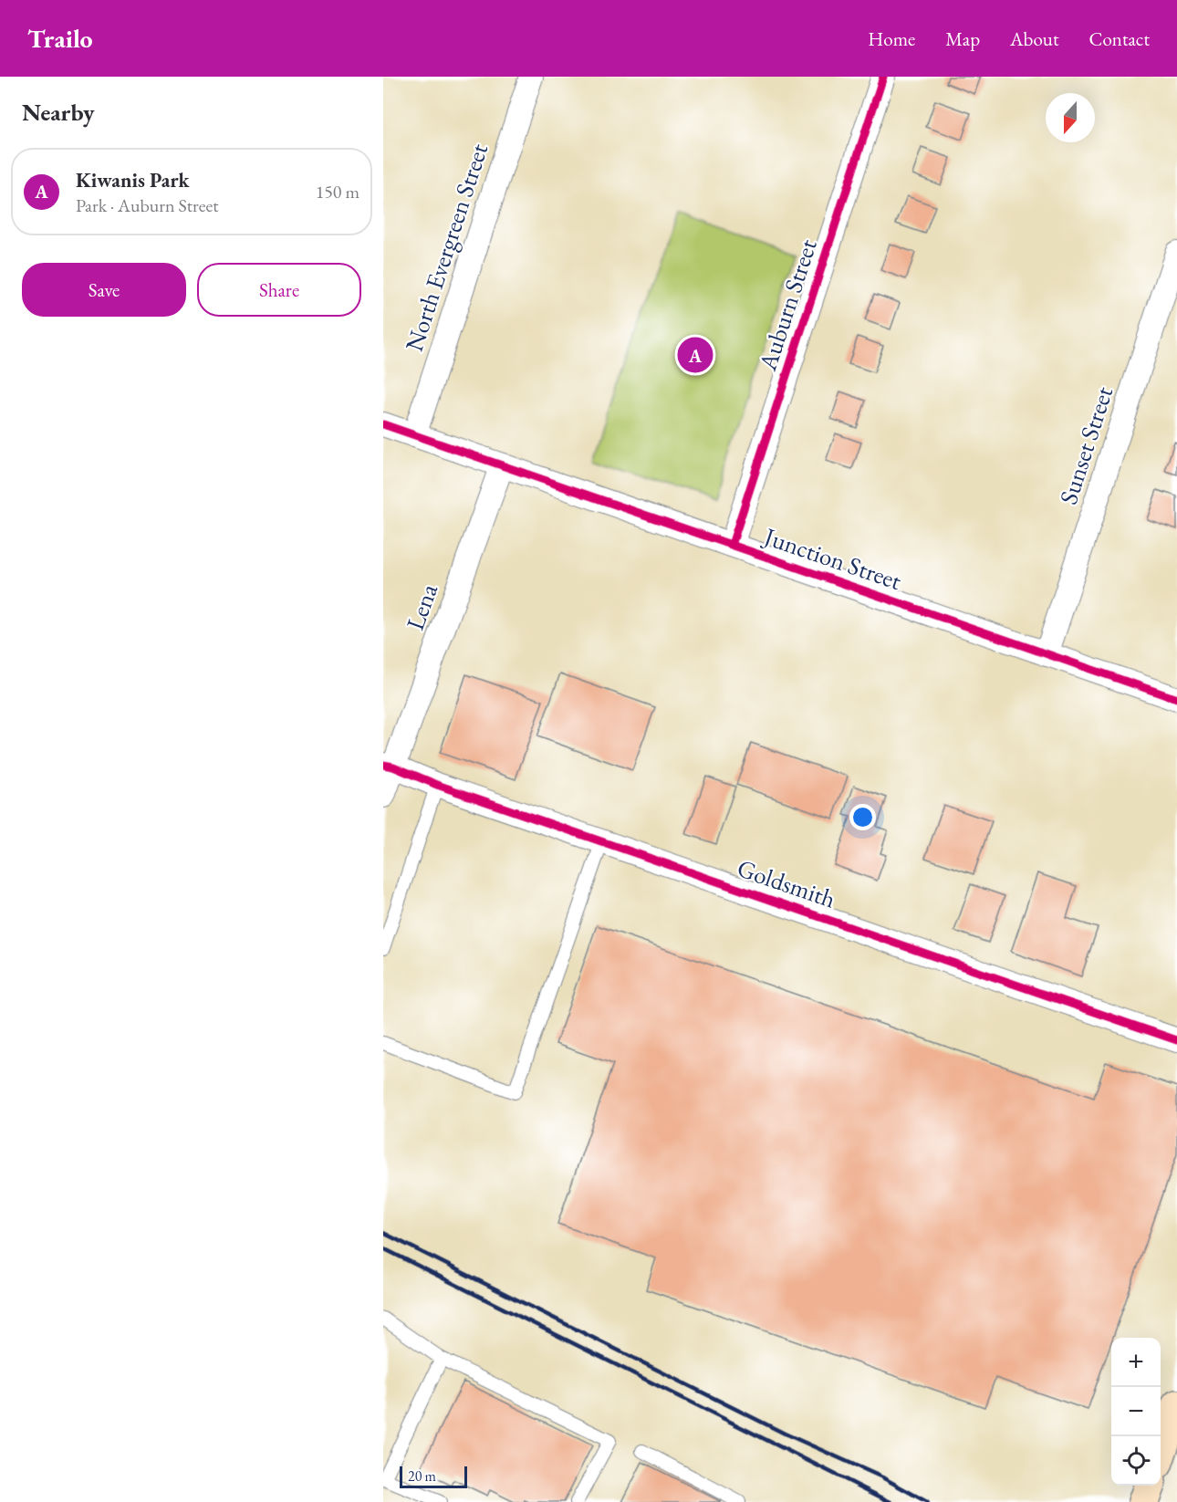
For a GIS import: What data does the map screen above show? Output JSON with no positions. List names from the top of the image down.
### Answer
{
  "streets": {
    "street": [
      "North Evergreen Street",
      "Auburn Street",
      "Sunset Street",
      "Junction Street",
      "Lena",
      "Goldsmith"
    ]
  },
  "crossings": [
    ["North Evergreen Street", "Junction Street"],
    ["Auburn Street", "Junction Street"],
    ["Sunset Street", "Junction Street"],
    ["Junction Street", "Lena"],
    ["Lena", "Goldsmith"]
  ],
  "scale_bar": "20 m",
  "north": "bottom",
  "page": {
    "header": "Trailo",
    "nav": [
      "Home",
      "Map",
      "About",
      "Contact"
    ],
    "heading": "Nearby",
    "list": [
      {
        "mark": "A",
        "name": "Kiwanis Park",
        "note": "Park · Auburn Street",
        "value": "150 m"
      }
    ],
    "buttons": ["Save", "Share"],
    "pins": "A",
    "map_buttons": ["+", "−"],
    "scale": "20 m"
  }
}
